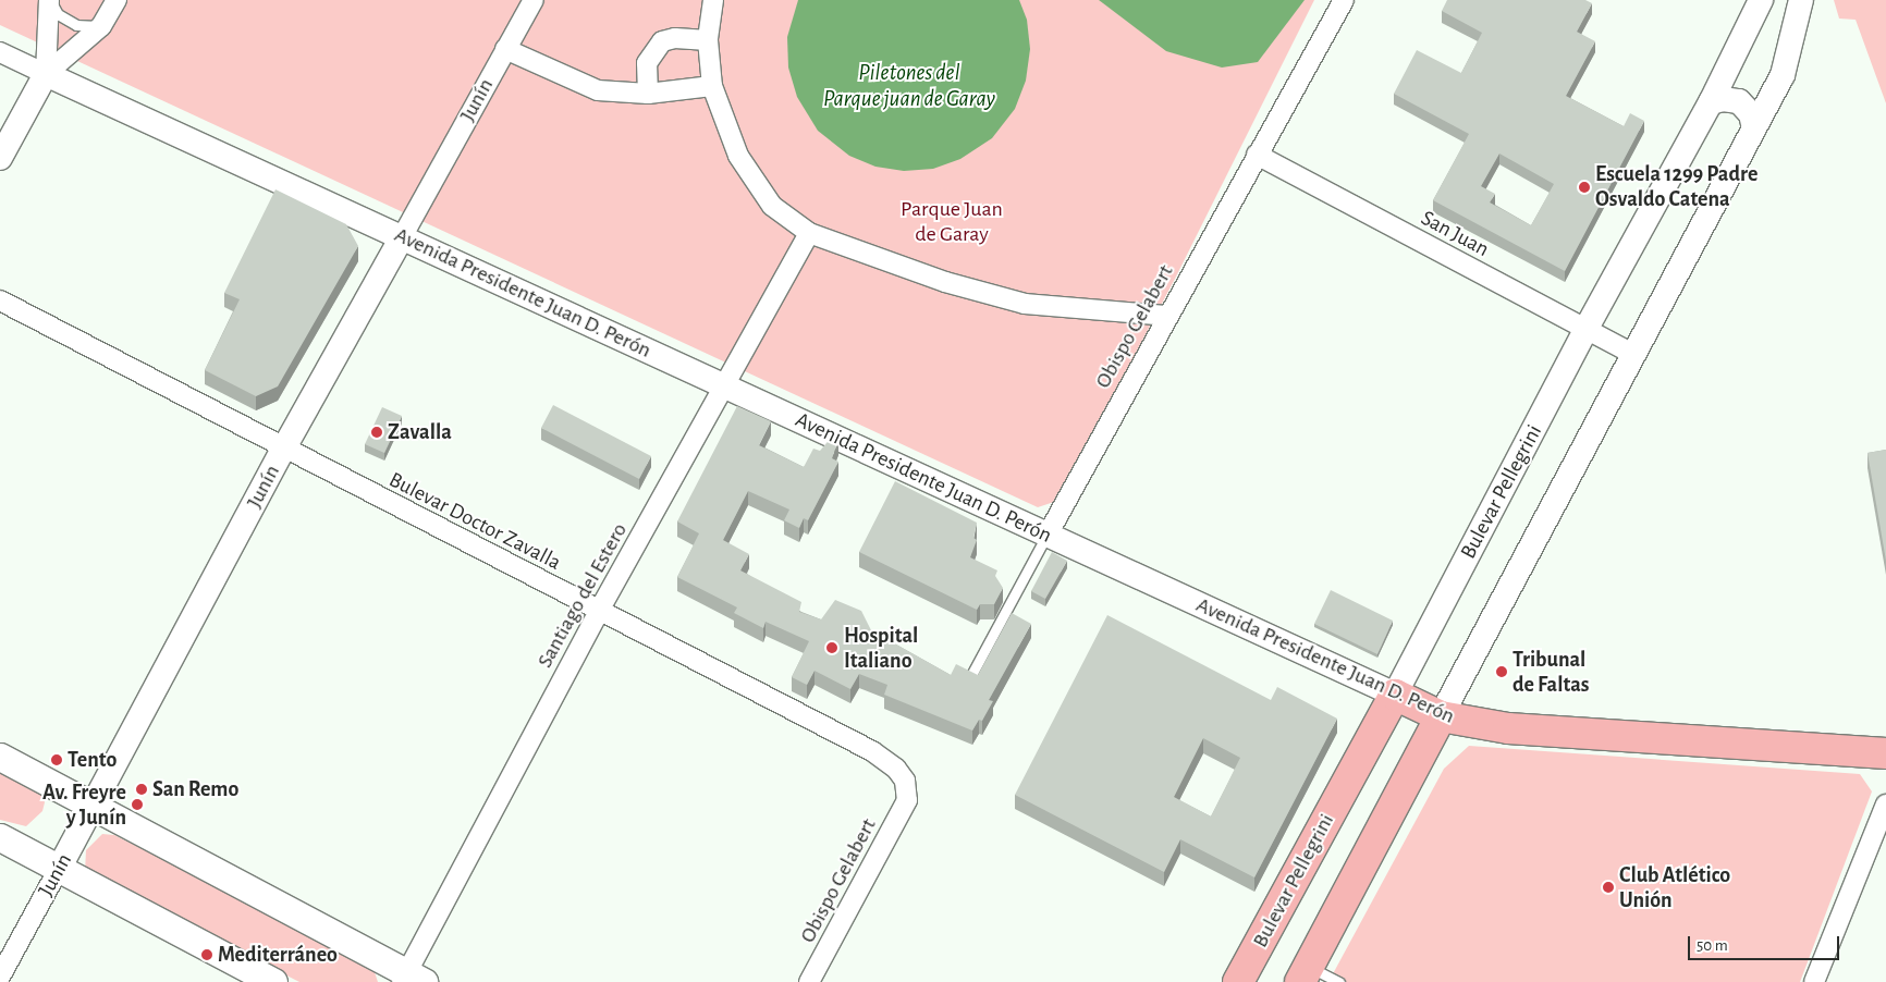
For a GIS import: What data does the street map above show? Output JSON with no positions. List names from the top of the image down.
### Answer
{
  "streets": {
    "main road": ["Avenida Presidente Juan D. Perón", "Bulevar Pellegrini"],
    "street": [
      "Junín",
      "San Juan",
      "Obispo Gelabert",
      "Bulevar Doctor Zavalla",
      "Santiago del Estero"
    ]
  },
  "crossings": [
    ["Junín", "Avenida Presidente Juan D. Perón"],
    ["Junín", "Bulevar Doctor Zavalla"],
    ["San Juan", "Obispo Gelabert"],
    ["San Juan", "Bulevar Pellegrini"],
    ["Avenida Presidente Juan D. Perón", "Obispo Gelabert"],
    ["Avenida Presidente Juan D. Perón", "Bulevar Pellegrini"],
    ["Avenida Presidente Juan D. Perón", "Santiago del Estero"],
    ["Obispo Gelabert", "Bulevar Doctor Zavalla"],
    ["Bulevar Doctor Zavalla", "Santiago del Estero"]
  ],
  "water": ["Piletones del Parque juan de Garay"],
  "parks": ["Parque Juan de Garay"],
  "places": [
    "Escuela 1299 Padre Osvaldo Catena",
    "Zavalla",
    "Hospital Italiano",
    "Tribunal de Faltas",
    "Tento",
    "San Remo",
    "Av. Freyre y Junín",
    "Club Atlético Unión",
    "Mediterráneo"
  ],
  "scale_bar": "50 m"
}
